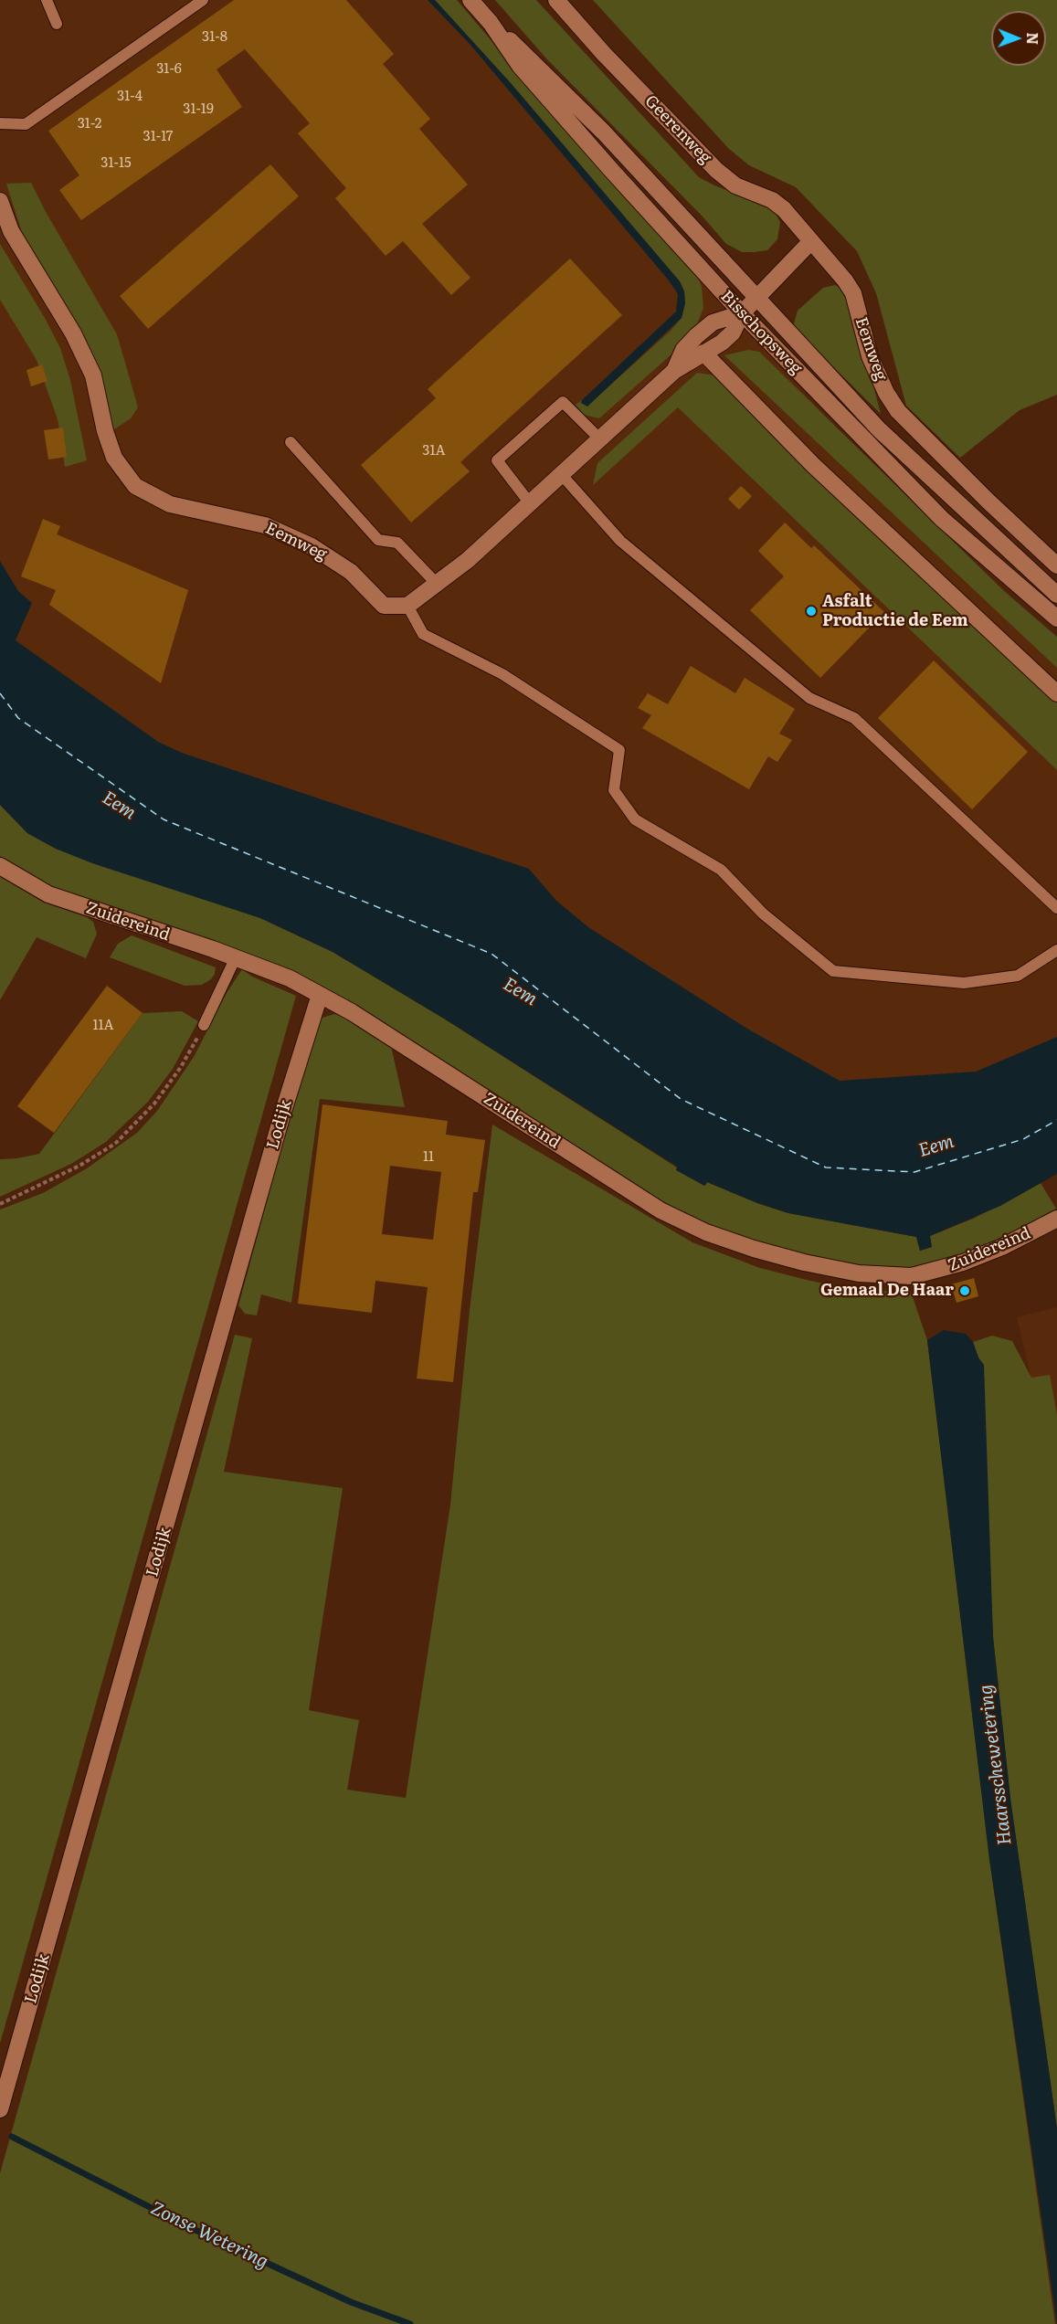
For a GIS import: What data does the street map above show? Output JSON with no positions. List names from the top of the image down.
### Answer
{
  "streets": {
    "street": [
      "Geerenweg",
      "Bisschopsweg",
      "Eemweg",
      "Zuidereind",
      "Lodijk"
    ]
  },
  "crossings": [
    ["Geerenweg", "Eemweg"],
    ["Zuidereind", "Lodijk"]
  ],
  "water": ["Eem", "Haarsschewetering", "Zonse Wetering"],
  "places": ["Asfalt Productie de Eem", "Gemaal De Haar"],
  "house_numbers": [
    "31-8",
    "31-6",
    "31-4",
    "31-19",
    "31-2",
    "31-17",
    "31-15",
    "31A",
    "11A",
    "11"
  ],
  "north": "right"
}
